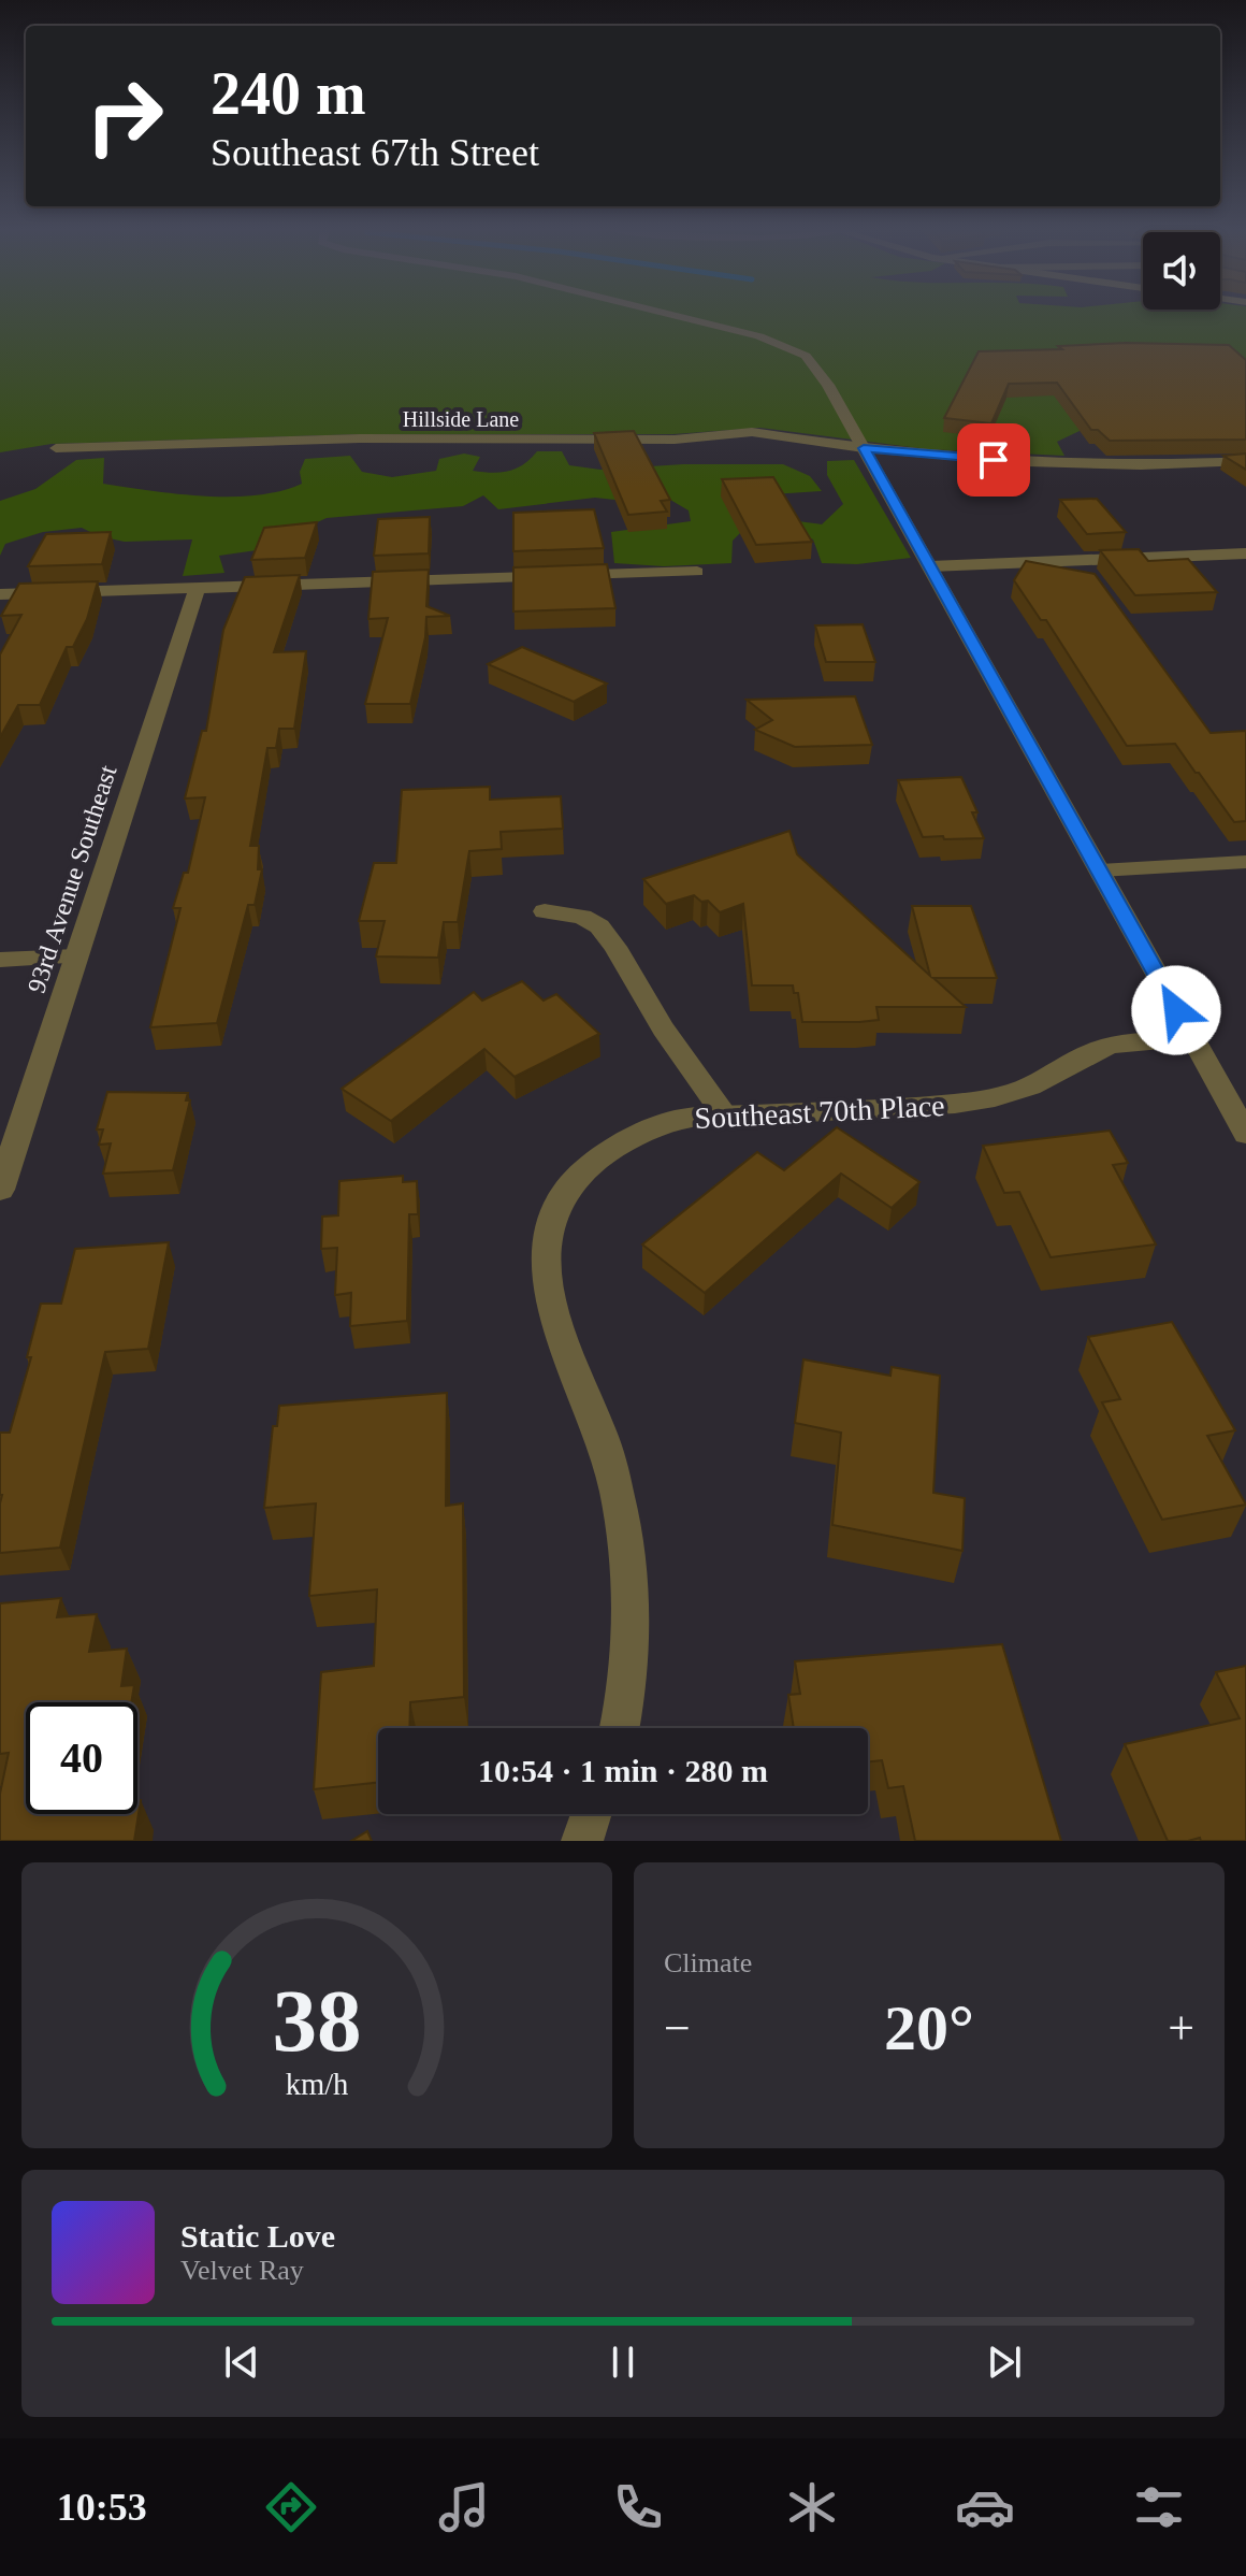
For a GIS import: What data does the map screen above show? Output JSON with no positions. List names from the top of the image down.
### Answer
{
  "streets": {
    "street": ["93rd Avenue Southeast", "Southeast 70th Place"],
    "lane": ["Hillside Lane"]
  },
  "page": {
    "turn": ["240 m", "Southeast 67th Street"],
    "limit": "40",
    "trip": "10:54 · 1 min · 280 m",
    "tile": "Climate",
    "heat": ["−", "20°", "+"],
    "song": ["Static Love", "Velvet Ray"],
    "tabs": "10:53",
    "gauge": ["38", "km/h"]
  }
}
